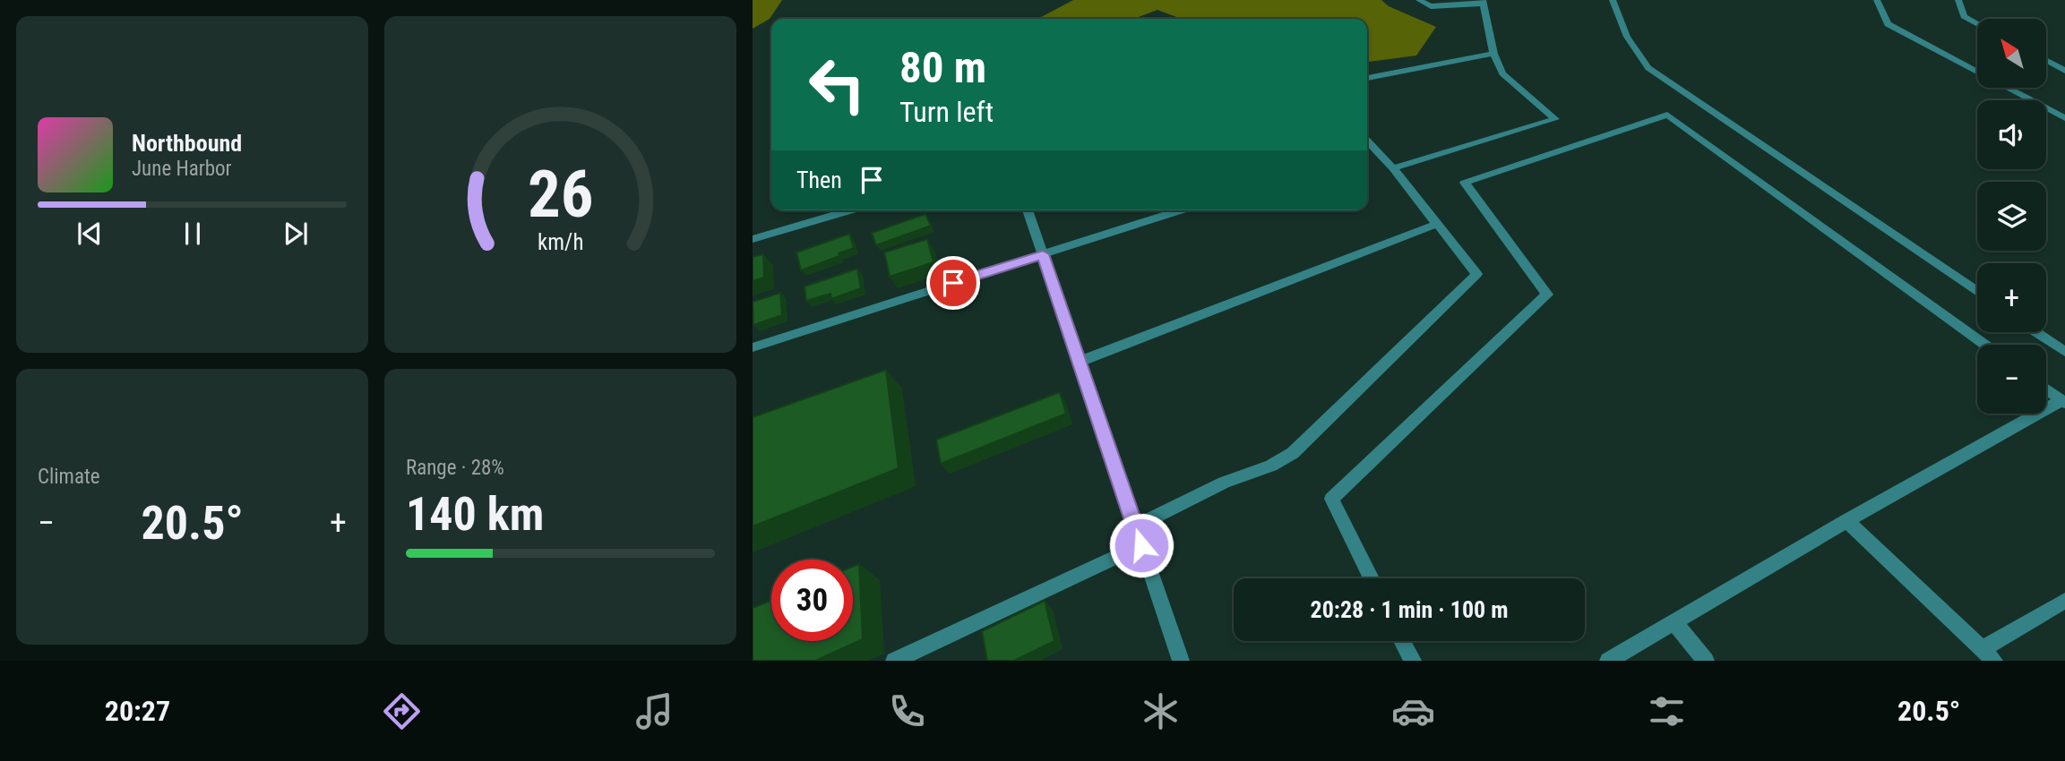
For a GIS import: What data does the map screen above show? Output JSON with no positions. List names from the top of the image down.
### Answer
{
  "north": "top left",
  "page": {
    "map_buttons": ["+", "−"],
    "turn": ["80 m", "Turn left"],
    "song": ["Northbound", "June Harbor"],
    "then": "Then",
    "tile": [
      "Climate",
      ["Range · 28%", "140 km"]
    ],
    "heat": ["−", "20.5°", "+"],
    "limit": "30",
    "trip": "20:28 · 1 min · 100 m",
    "tabs": ["20:27", "20.5°"],
    "gauge": ["26", "km/h"]
  }
}
